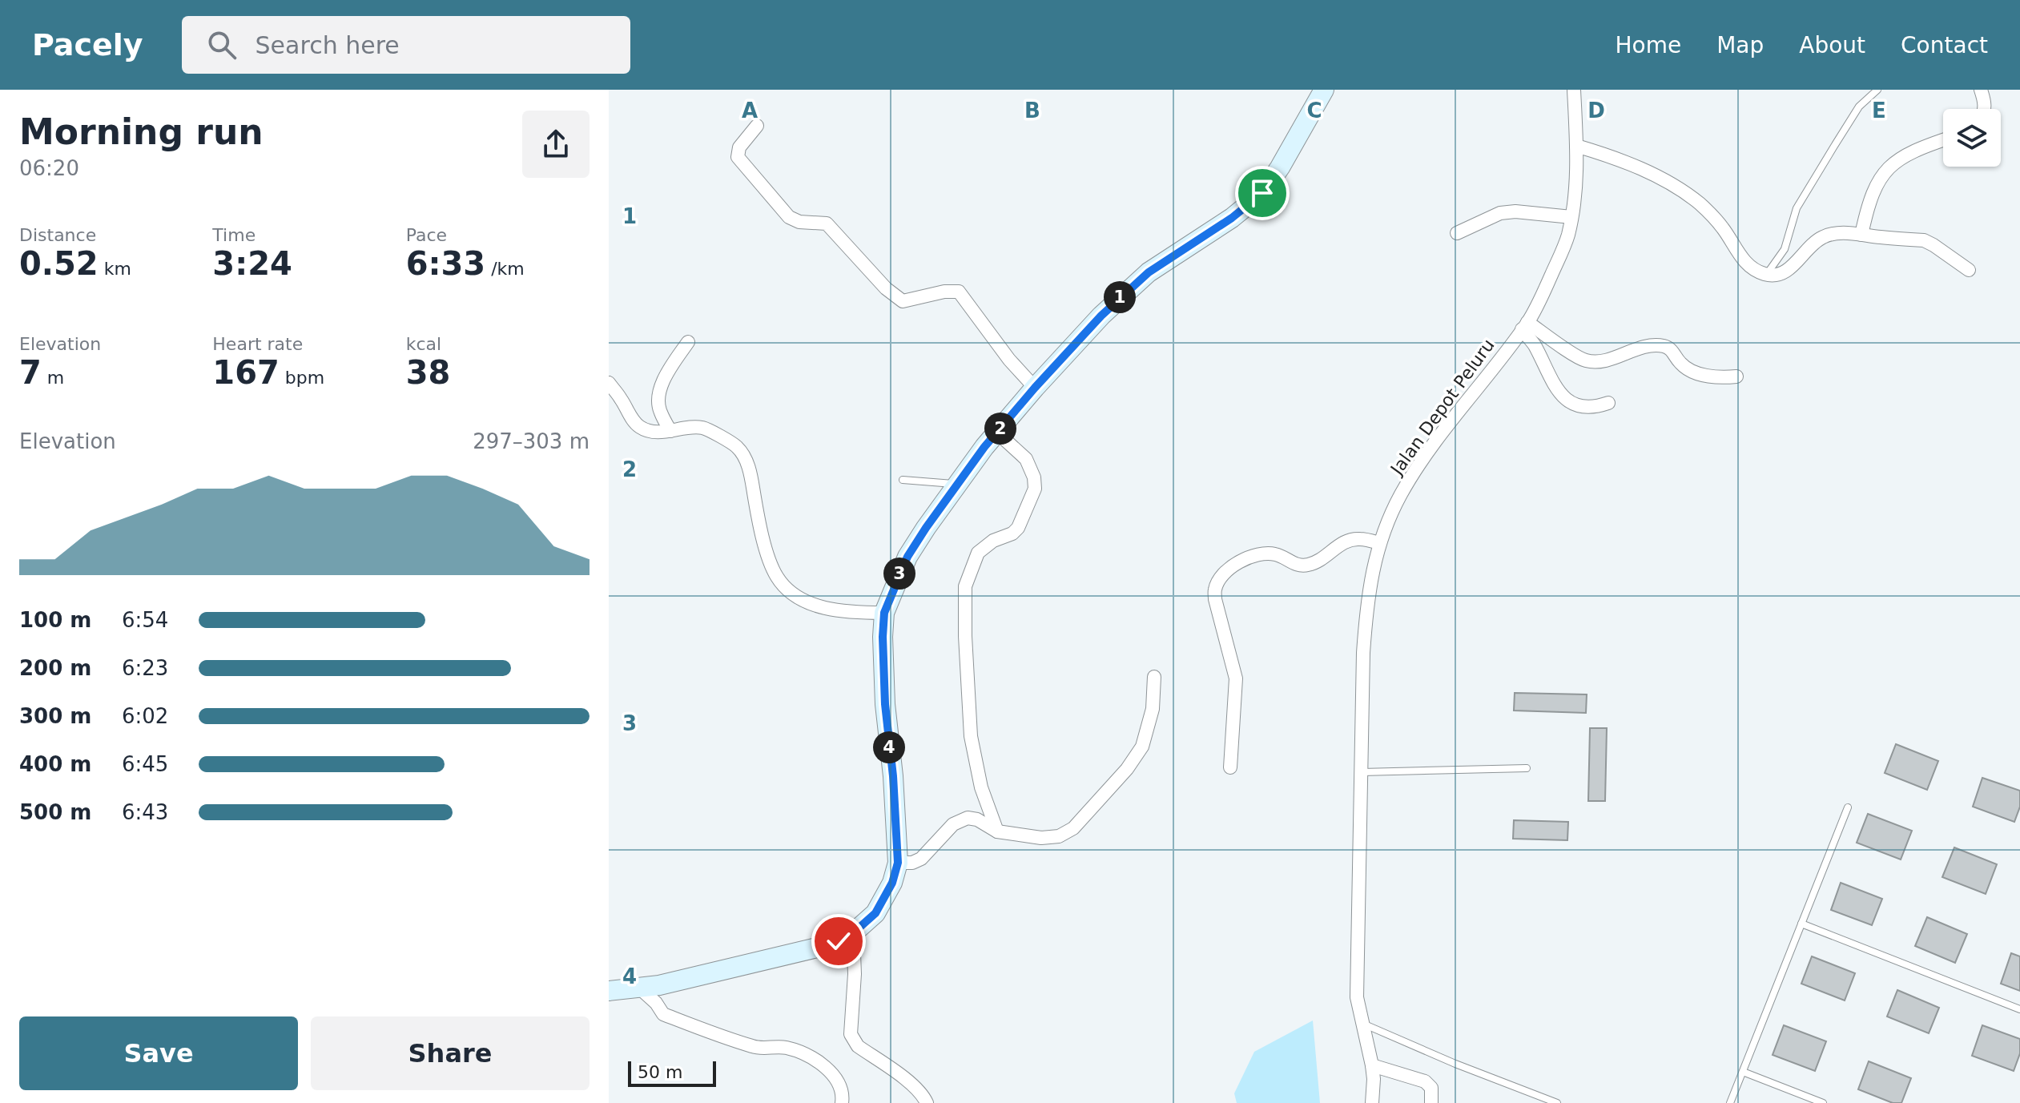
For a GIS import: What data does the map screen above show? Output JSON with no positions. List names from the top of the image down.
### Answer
{
  "streets": {
    "street": ["Jalan Depot Peluru"]
  },
  "scale_bar": "50 m",
  "page": {
    "header": "Pacely",
    "search": "Search here",
    "nav": [
      "Home",
      "Map",
      "About",
      "Contact"
    ],
    "heading": ["Morning run", "06:20"],
    "stats": [
      ["Distance", "0.52 km"],
      ["Time", "3:24"],
      ["Pace", "6:33 /km"],
      ["Elevation", "7 m"],
      ["Heart rate", "167 bpm"],
      ["kcal", "38"]
    ],
    "pins": [
      "1",
      "2",
      "3",
      "4"
    ],
    "chart": ["Elevation", "297–303 m"],
    "list": [
      {
        "name": "100 m",
        "note": "6:54"
      },
      {
        "name": "200 m",
        "note": "6:23"
      },
      {
        "name": "300 m",
        "note": "6:02"
      },
      {
        "name": "400 m",
        "note": "6:45"
      },
      {
        "name": "500 m",
        "note": "6:43"
      }
    ],
    "buttons": ["Save", "Share"],
    "scale": "50 m"
  },
  "grid": {
    "columns": [
      "A",
      "B",
      "C",
      "D",
      "E"
    ],
    "rows": [
      "1",
      "2",
      "3",
      "4"
    ]
  }
}
